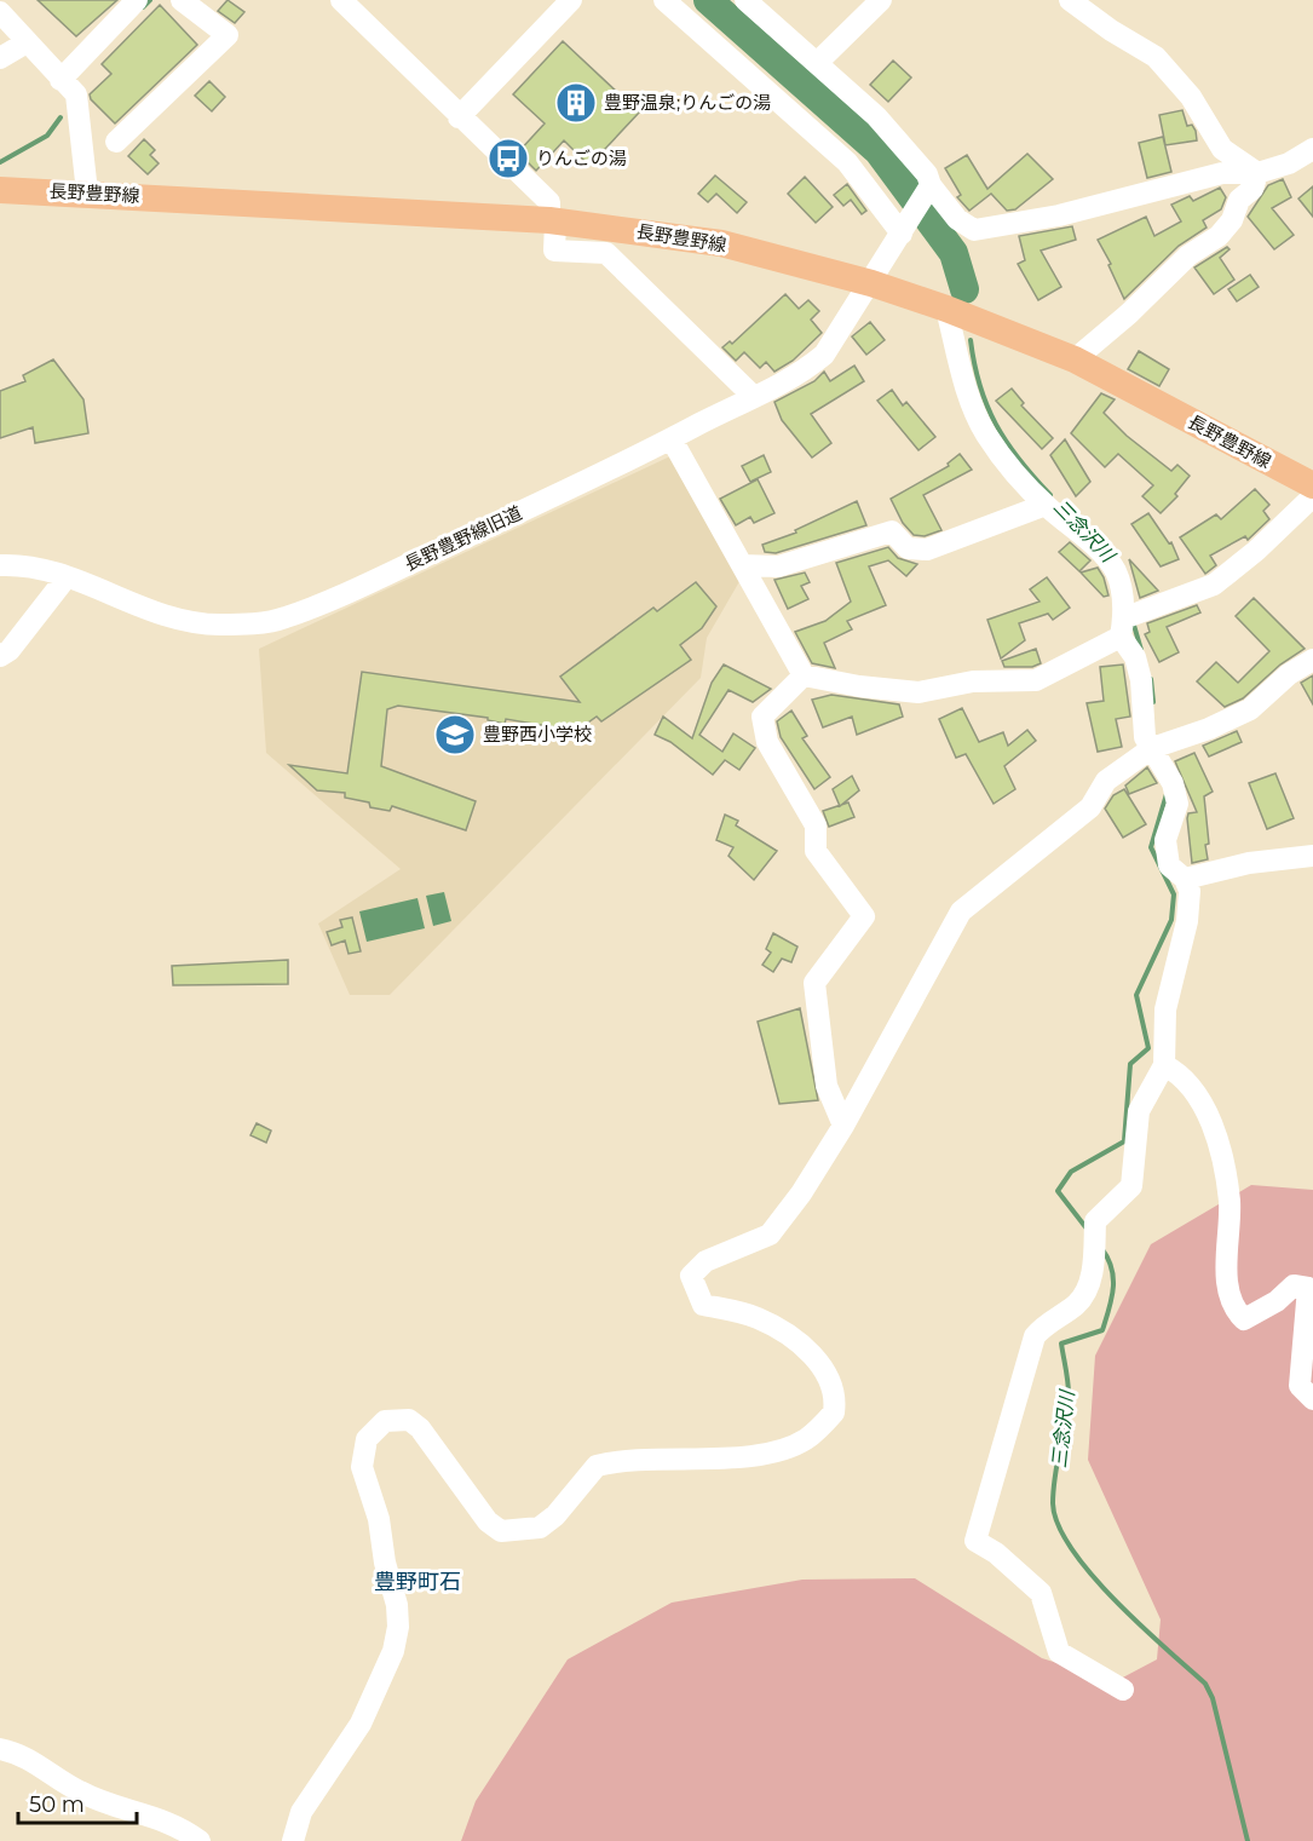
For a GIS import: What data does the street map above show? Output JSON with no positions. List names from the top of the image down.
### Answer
{
  "streets": {
    "main road": ["長野豊野線"],
    "street": ["長野豊野線旧道"]
  },
  "crossings": [
    ["長野豊野線", "長野豊野線旧道"]
  ],
  "districts": ["豊野町石"],
  "water": ["三念沢川"],
  "places": {
    "building": ["豊野温泉;りんごの湯"],
    "bus stop": ["りんごの湯"],
    "school or university": ["豊野西小学校"]
  },
  "scale_bar": "50 m"
}
